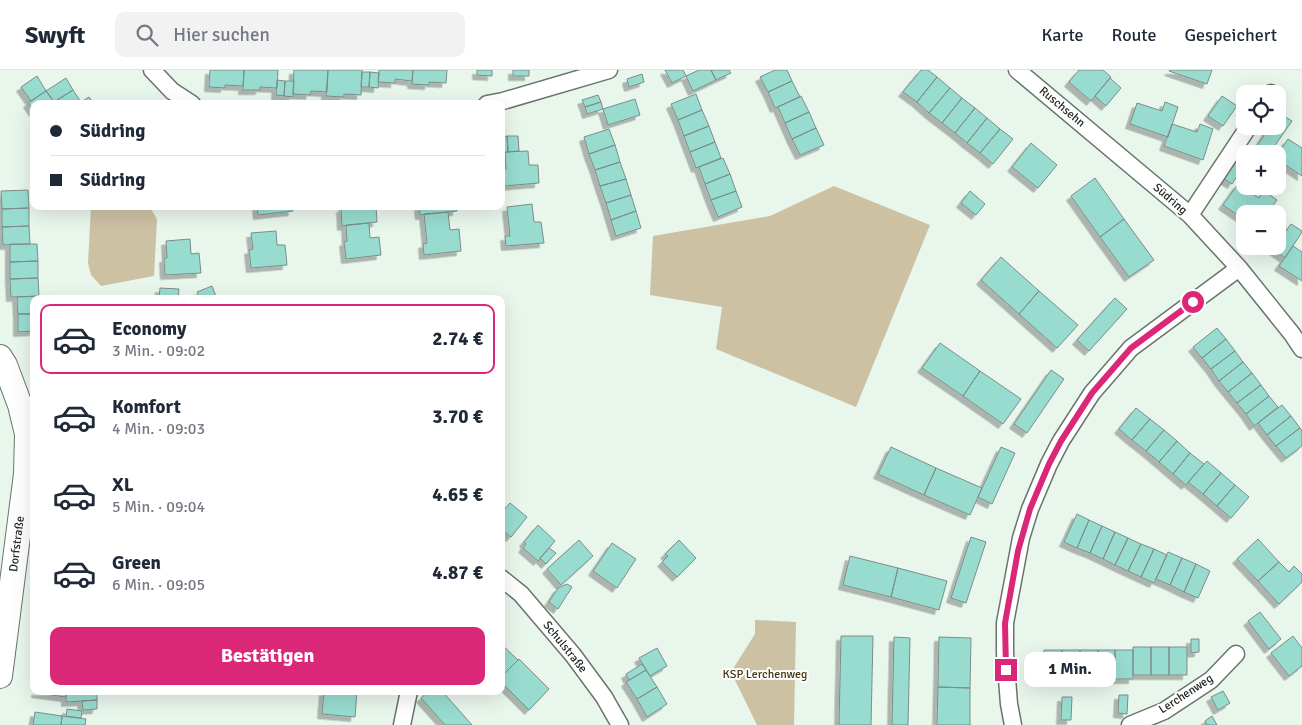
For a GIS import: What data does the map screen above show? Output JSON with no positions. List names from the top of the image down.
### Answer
{
  "streets": {
    "street": [
      "Ruschsehn",
      "Südring",
      "Dorfstraße",
      "Schulstraße",
      "Lerchenweg"
    ]
  },
  "crossings": [
    ["Ruschsehn", "Südring"]
  ],
  "parks": ["KSP Lerchenweg"],
  "page": {
    "header": "Swyft",
    "search": "Hier suchen",
    "nav": ["Karte", "Route", "Gespeichert"],
    "map_buttons": ["+", "−"],
    "banner": ["Südring", "Südring"],
    "list": [
      {
        "name": "Economy",
        "note": "3 Min. · 09:02",
        "value": "2.74 €"
      },
      {
        "name": "Komfort",
        "note": "4 Min. · 09:03",
        "value": "3.70 €"
      },
      {
        "name": "XL",
        "note": "5 Min. · 09:04",
        "value": "4.65 €"
      },
      {
        "name": "Green",
        "note": "6 Min. · 09:05",
        "value": "4.87 €"
      }
    ],
    "buttons": "Bestätigen",
    "bubble": "1 Min."
  }
}
